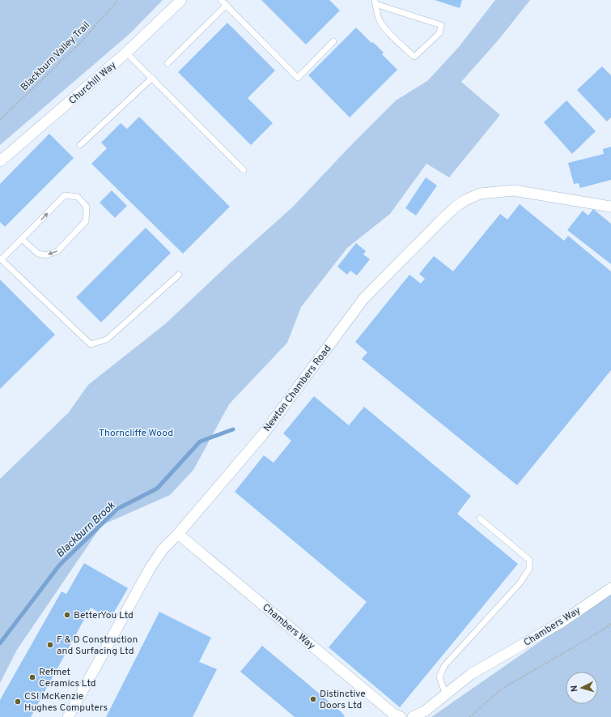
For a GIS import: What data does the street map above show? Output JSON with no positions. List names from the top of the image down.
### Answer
{
  "streets": {
    "street": ["Churchill Way", "Newton Chambers Road", "Chambers Way"],
    "path": ["Blackburn Valley Trail"]
  },
  "crossings": [
    ["Newton Chambers Road", "Chambers Way"]
  ],
  "water": ["Blackburn Brook"],
  "parks": ["Thorncliffe Wood"],
  "places": [
    "BetterYou Ltd",
    "F & D Construction and Surfacing Ltd",
    "Refmet Ceramics Ltd",
    "Distinctive Doors Ltd",
    "CSI McKenzie Hughes Computers"
  ],
  "north": "left"
}
